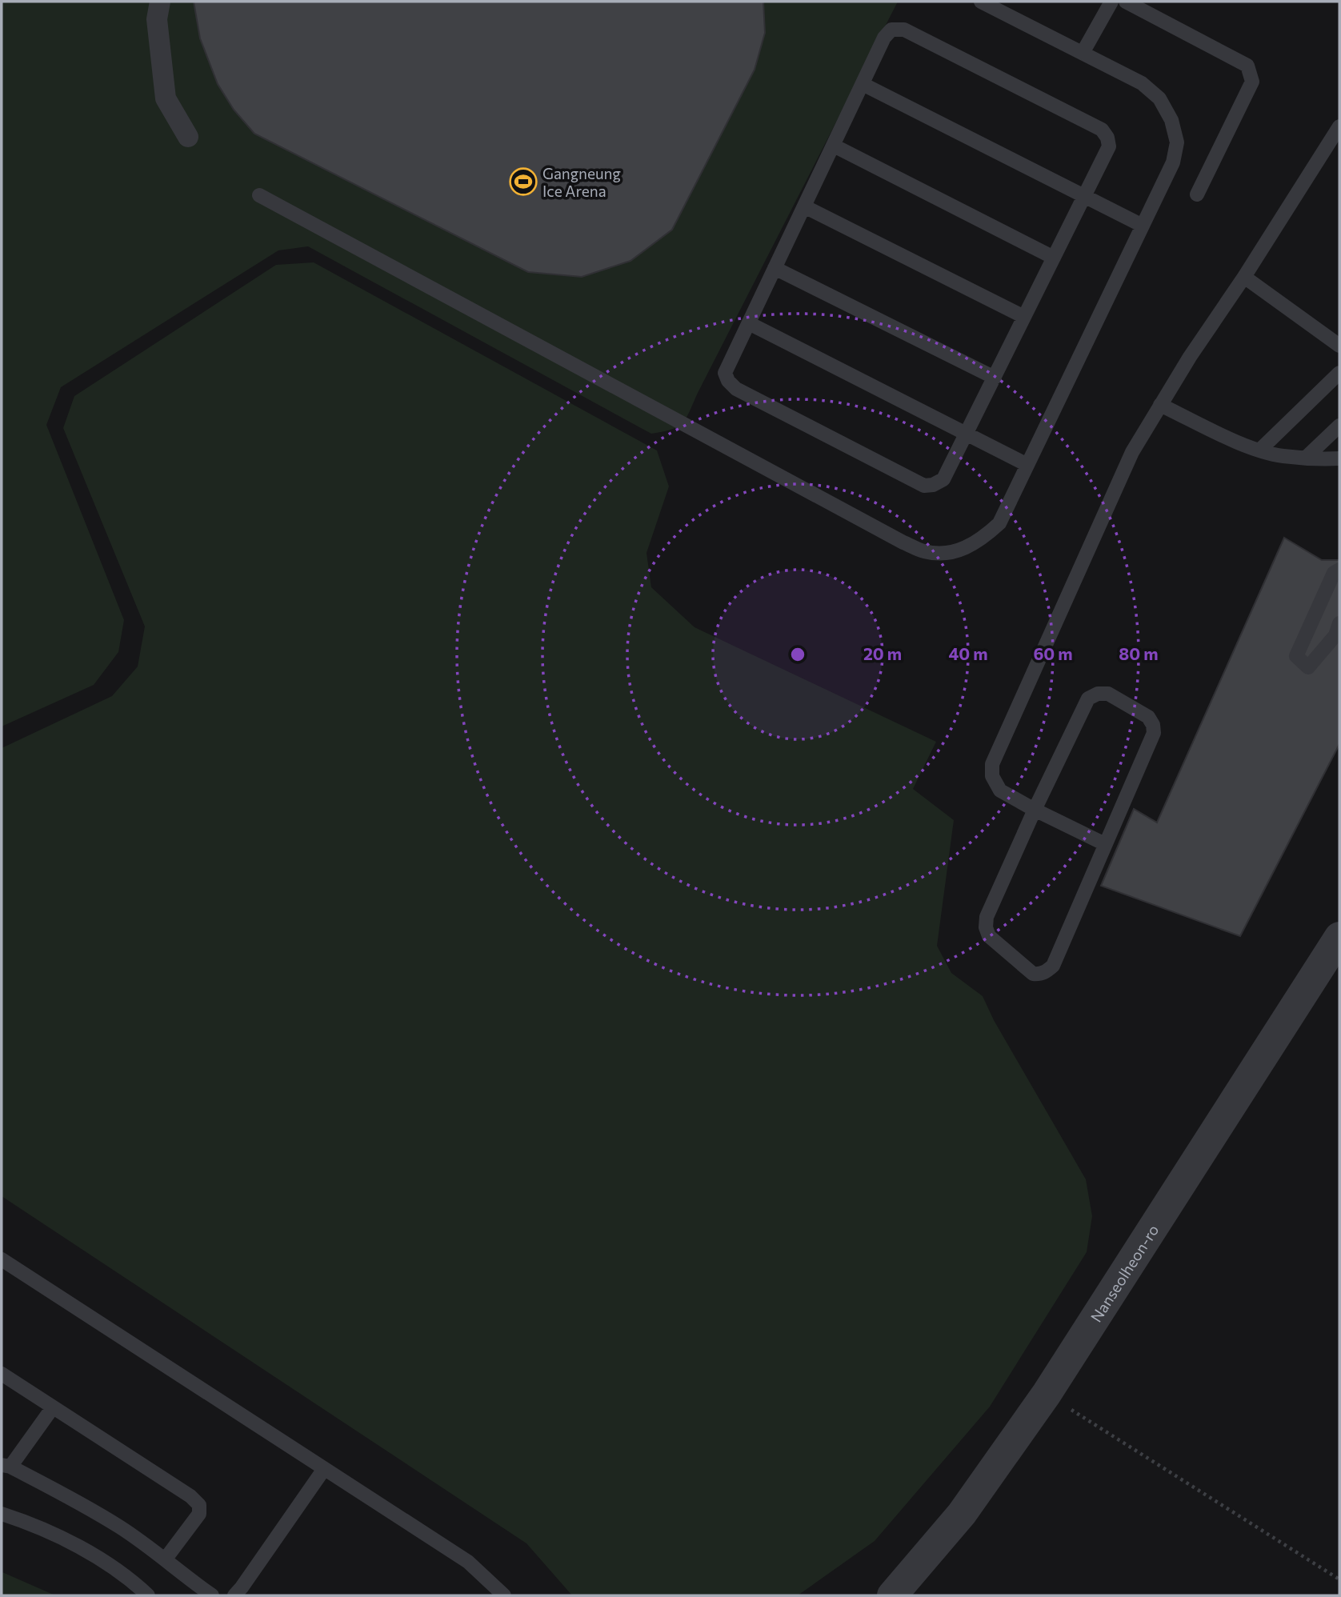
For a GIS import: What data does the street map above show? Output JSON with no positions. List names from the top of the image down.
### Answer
{
  "streets": {
    "street": ["Nanseolheon-ro"]
  },
  "places": {
    "sports": ["Gangneung Ice Arena"]
  },
  "rings": [
    "20 m",
    "40 m",
    "60 m",
    "80 m"
  ]
}
